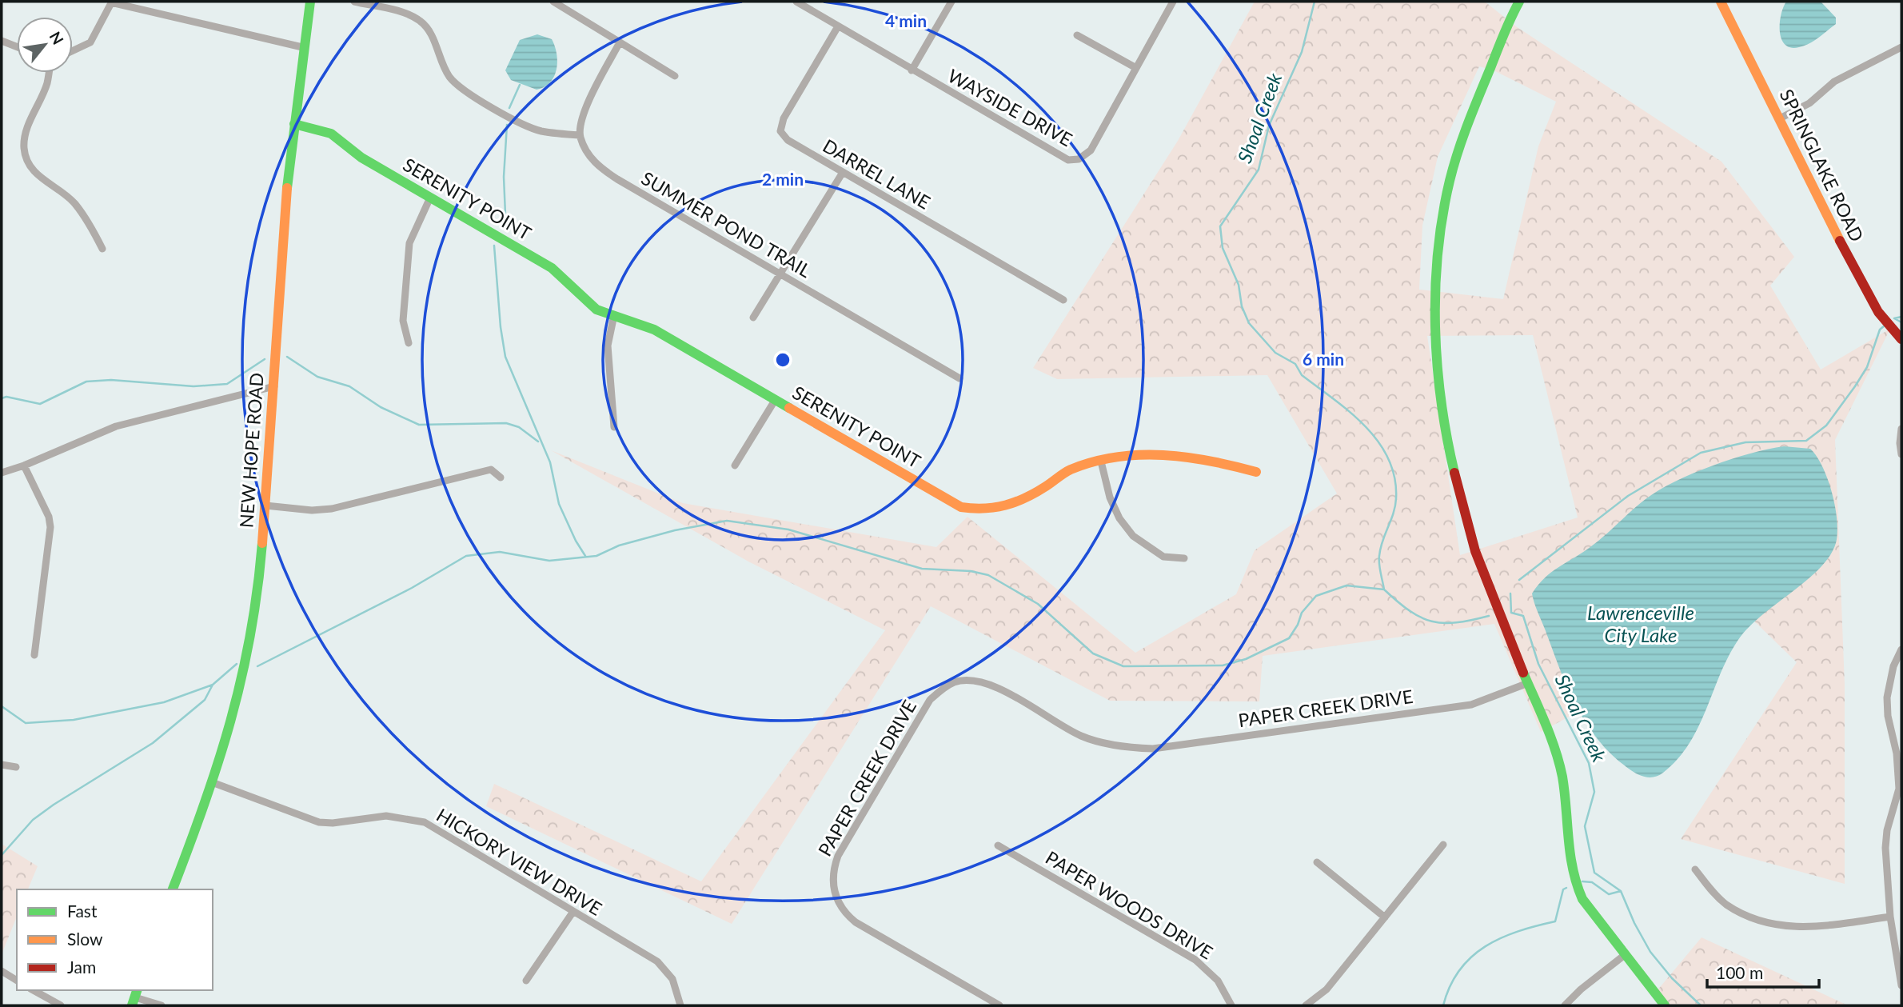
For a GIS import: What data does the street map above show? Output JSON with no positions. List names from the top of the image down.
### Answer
{
  "streets": {
    "street": [
      "WAYSIDE DRIVE",
      "SPRINGLAKE ROAD",
      "DARREL LANE",
      "SERENITY POINT",
      "SUMMER POND TRAIL",
      "NEW HOPE ROAD",
      "PAPER CREEK DRIVE",
      "HICKORY VIEW DRIVE",
      "PAPER WOODS DRIVE"
    ]
  },
  "crossings": [
    ["WAYSIDE DRIVE", "DARREL LANE"],
    ["SERENITY POINT", "NEW HOPE ROAD"],
    ["NEW HOPE ROAD", "HICKORY VIEW DRIVE"]
  ],
  "water": ["Shoal Creek", "Lawrenceville City Lake"],
  "legend": ["Fast", "Slow", "Jam"],
  "scale_bar": "100 m",
  "north": "top right",
  "rings": ["4 min", "2 min", "6 min"]
}
